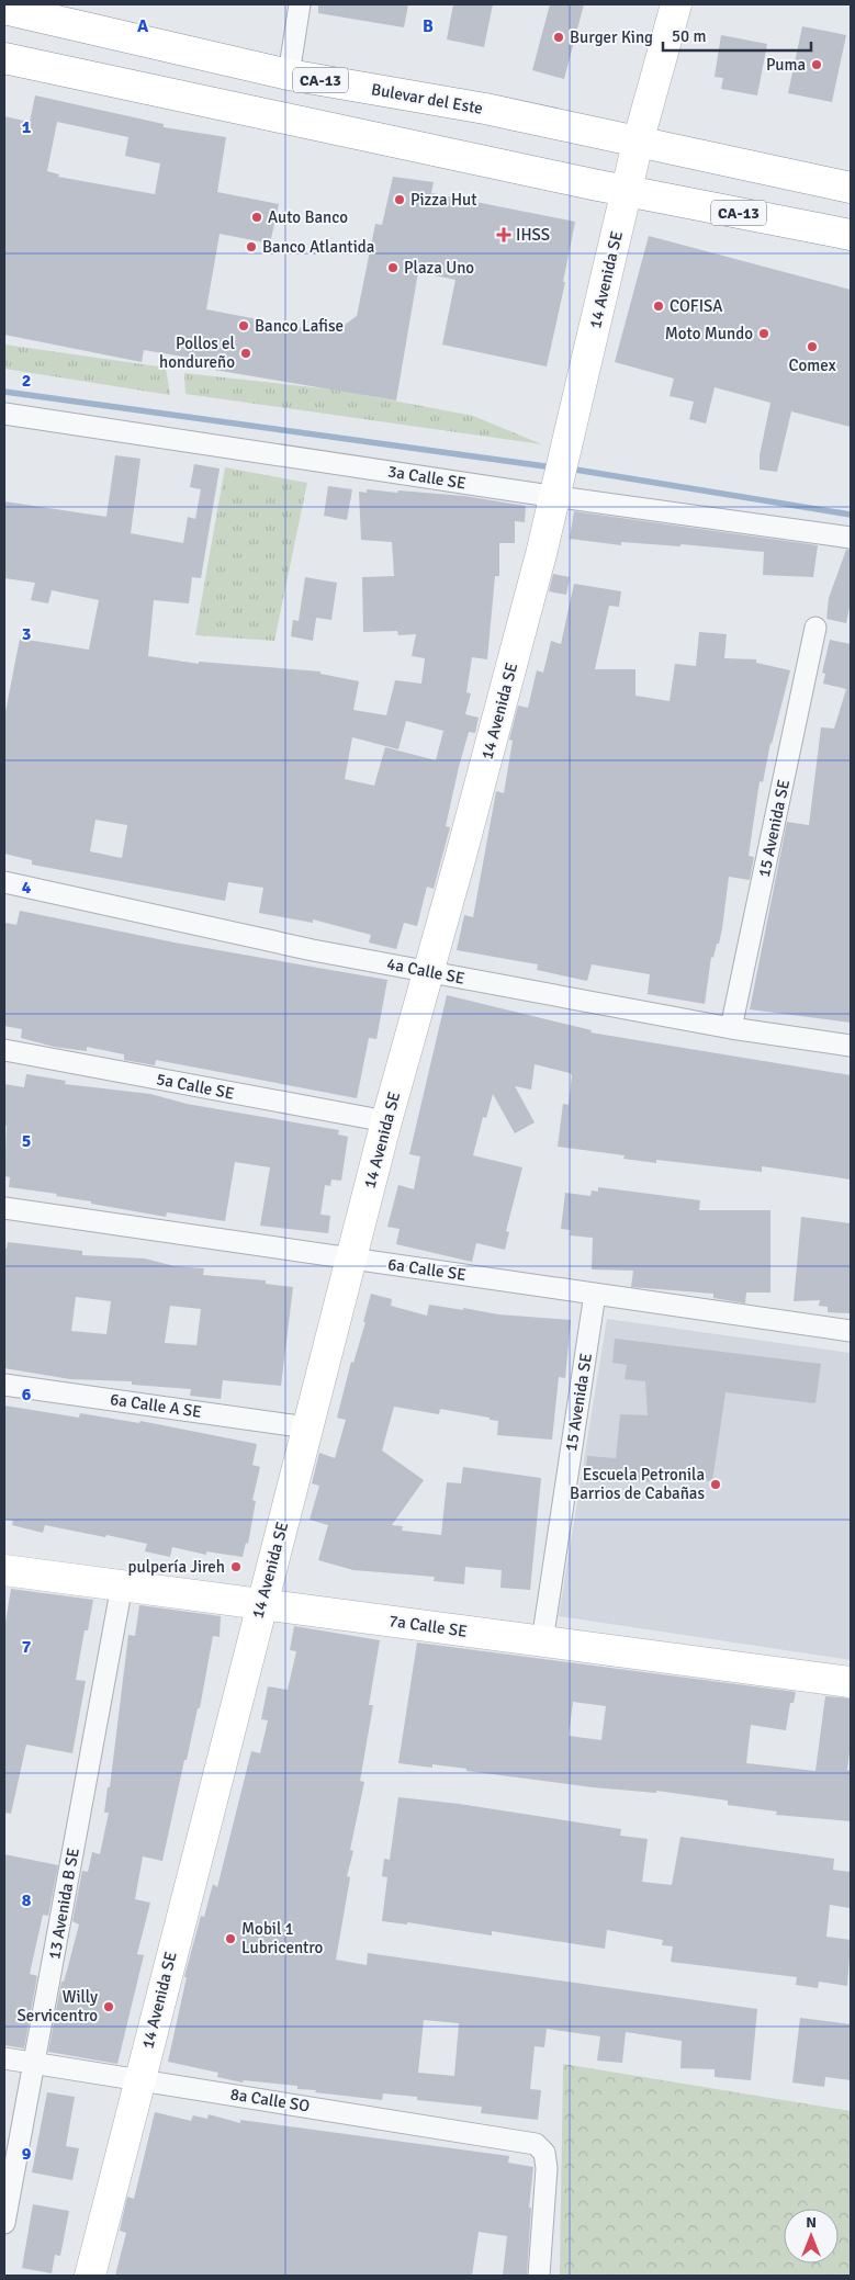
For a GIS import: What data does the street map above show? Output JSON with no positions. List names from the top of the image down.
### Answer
{
  "streets": {
    "main road": [
      "CA-13",
      "Bulevar del Este",
      "14 Avenida SE",
      "7a Calle SE"
    ],
    "street": [
      "3a Calle SE",
      "15 Avenida SE",
      "4a Calle SE",
      "5a Calle SE",
      "6a Calle SE",
      "6a Calle A SE",
      "13 Avenida B SE",
      "8a Calle SO"
    ]
  },
  "crossings": [
    ["CA-13", "14 Avenida SE"],
    ["Bulevar del Este", "14 Avenida SE"],
    ["14 Avenida SE", "3a Calle SE"],
    ["14 Avenida SE", "4a Calle SE"],
    ["14 Avenida SE", "5a Calle SE"],
    ["14 Avenida SE", "6a Calle SE"],
    ["14 Avenida SE", "6a Calle A SE"],
    ["14 Avenida SE", "7a Calle SE"],
    ["14 Avenida SE", "8a Calle SO"],
    ["15 Avenida SE", "4a Calle SE"],
    ["15 Avenida SE", "6a Calle SE"],
    ["15 Avenida SE", "7a Calle SE"],
    ["7a Calle SE", "13 Avenida B SE"],
    ["13 Avenida B SE", "8a Calle SO"]
  ],
  "places": {
    "other": [
      "Burger King",
      "Puma",
      "Pizza Hut",
      "Auto Banco",
      "Banco Atlantida",
      "Plaza Uno",
      "COFISA",
      "Banco Lafise",
      "Moto Mundo",
      "Comex",
      "Pollos el hondureño",
      "Escuela Petronila Barrios de Cabañas",
      "pulpería Jireh",
      "Mobil 1 Lubricentro",
      "Willy Servicentro"
    ],
    "health": ["IHSS"]
  },
  "scale_bar": "50 m",
  "north": "top",
  "grid": {
    "columns": ["A", "B"],
    "rows": [
      "1",
      "2",
      "3",
      "4",
      "5",
      "6",
      "7",
      "8",
      "9"
    ]
  }
}
